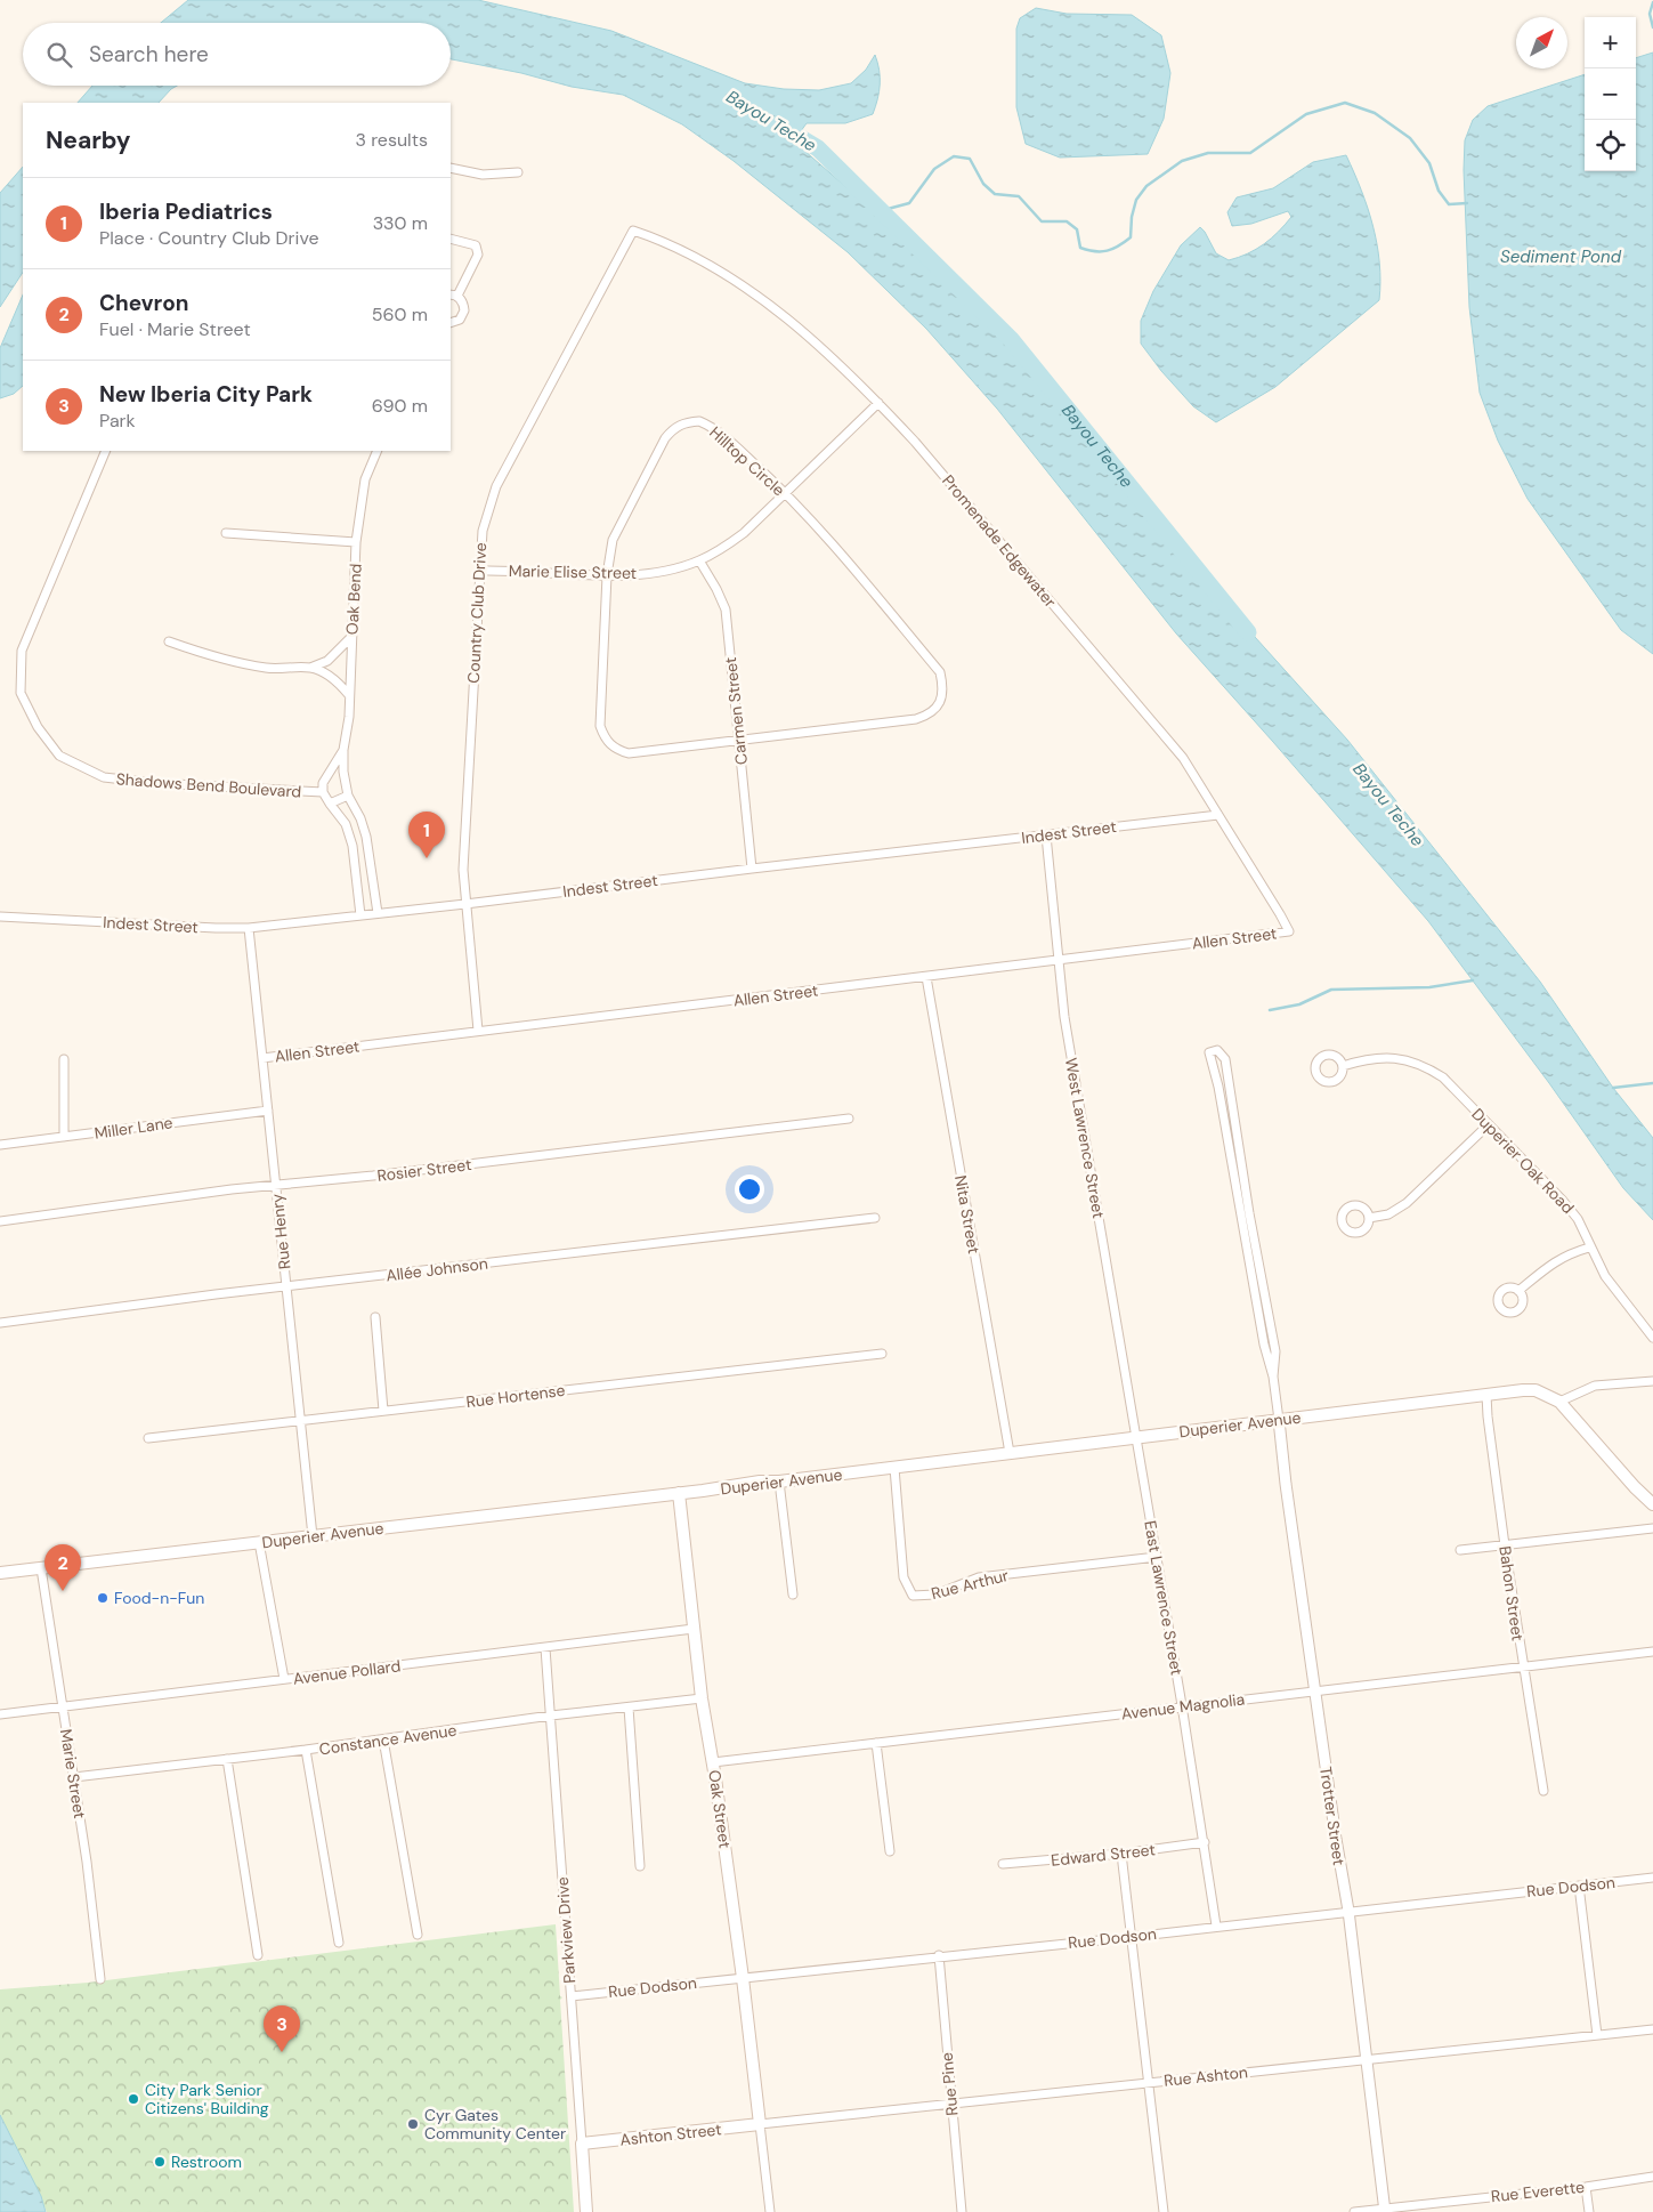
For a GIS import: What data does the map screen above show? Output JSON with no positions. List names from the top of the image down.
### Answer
{
  "streets": {
    "main road": [
      "Duperier Avenue",
      "Oak Street",
      "Parkview Drive",
      "Ashton Street"
    ],
    "street": [
      "Hilltop Circle",
      "Promenade Edgewater",
      "Marie Elise Street",
      "Oak Bend",
      "Country Club Drive",
      "Carmen Street",
      "Shadows Bend Boulevard",
      "Indest Street",
      "Allen Street",
      "Miller Lane",
      "West Lawrence Street",
      "Duperier Oak Road",
      "Rosier Street",
      "Nita Street",
      "Rue Henry",
      "Allée Johnson",
      "Rue Hortense",
      "Rue Arthur",
      "Bahon Street",
      "East Lawrence Street",
      "Avenue Pollard",
      "Avenue Magnolia",
      "Constance Avenue",
      "Marie Street",
      "Trotter Street",
      "Edward Street",
      "Rue Dodson",
      "Rue Ashton",
      "Rue Pine",
      "Rue Everette"
    ]
  },
  "crossings": [
    ["Hilltop Circle", "Marie Elise Street"],
    ["Hilltop Circle", "Carmen Street"],
    ["Promenade Edgewater", "Marie Elise Street"],
    ["Promenade Edgewater", "Country Club Drive"],
    ["Promenade Edgewater", "Indest Street"],
    ["Promenade Edgewater", "Allen Street"],
    ["Marie Elise Street", "Country Club Drive"],
    ["Marie Elise Street", "Carmen Street"],
    ["Oak Bend", "Shadows Bend Boulevard"],
    ["Oak Bend", "Indest Street"],
    ["Country Club Drive", "Indest Street"],
    ["Country Club Drive", "Allen Street"],
    ["Carmen Street", "Indest Street"],
    ["Indest Street", "West Lawrence Street"],
    ["Indest Street", "Rue Henry"],
    ["Allen Street", "West Lawrence Street"],
    ["Allen Street", "Nita Street"],
    ["Allen Street", "Rue Henry"],
    ["Miller Lane", "Rue Henry"],
    ["West Lawrence Street", "Duperier Avenue"],
    ["West Lawrence Street", "East Lawrence Street"],
    ["Rosier Street", "Rue Henry"],
    ["Nita Street", "Duperier Avenue"],
    ["Rue Henry", "Allée Johnson"],
    ["Rue Henry", "Rue Hortense"],
    ["Rue Henry", "Duperier Avenue"],
    ["Duperier Avenue", "Rue Arthur"],
    ["Duperier Avenue", "Bahon Street"],
    ["Duperier Avenue", "East Lawrence Street"],
    ["Duperier Avenue", "Marie Street"],
    ["Duperier Avenue", "Oak Street"],
    ["Duperier Avenue", "Trotter Street"],
    ["Rue Arthur", "East Lawrence Street"],
    ["Bahon Street", "Avenue Magnolia"],
    ["East Lawrence Street", "Avenue Magnolia"],
    ["East Lawrence Street", "Edward Street"],
    ["East Lawrence Street", "Rue Dodson"],
    ["Avenue Pollard", "Marie Street"],
    ["Avenue Pollard", "Oak Street"],
    ["Avenue Pollard", "Parkview Drive"],
    ["Avenue Magnolia", "Oak Street"],
    ["Avenue Magnolia", "Trotter Street"],
    ["Constance Avenue", "Marie Street"],
    ["Constance Avenue", "Oak Street"],
    ["Constance Avenue", "Parkview Drive"],
    ["Oak Street", "Rue Dodson"],
    ["Oak Street", "Rue Ashton"],
    ["Oak Street", "Ashton Street"],
    ["Trotter Street", "Rue Dodson"],
    ["Trotter Street", "Rue Ashton"],
    ["Trotter Street", "Rue Everette"],
    ["Rue Dodson", "Parkview Drive"],
    ["Rue Dodson", "Rue Pine"],
    ["Parkview Drive", "Ashton Street"],
    ["Rue Ashton", "Rue Pine"],
    ["Rue Ashton", "Ashton Street"]
  ],
  "water": ["Bayou Teche", "Sediment Pond"],
  "places": [
    "Food-n-Fun",
    "City Park Senior Citizens' Building",
    "Cyr Gates Community Center",
    "Restroom"
  ],
  "north": "top right",
  "page": {
    "map_buttons": ["+", "−"],
    "search": "Search here",
    "heading": ["Nearby", "3 results"],
    "list": [
      {
        "mark": "1",
        "name": "Iberia Pediatrics",
        "note": "Place · Country Club Drive",
        "value": "330 m"
      },
      {
        "mark": "2",
        "name": "Chevron",
        "note": "Fuel · Marie Street",
        "value": "560 m"
      },
      {
        "mark": "3",
        "name": "New Iberia City Park",
        "note": "Park",
        "value": "690 m"
      }
    ],
    "pins": ["1", "2", "3"]
  }
}
